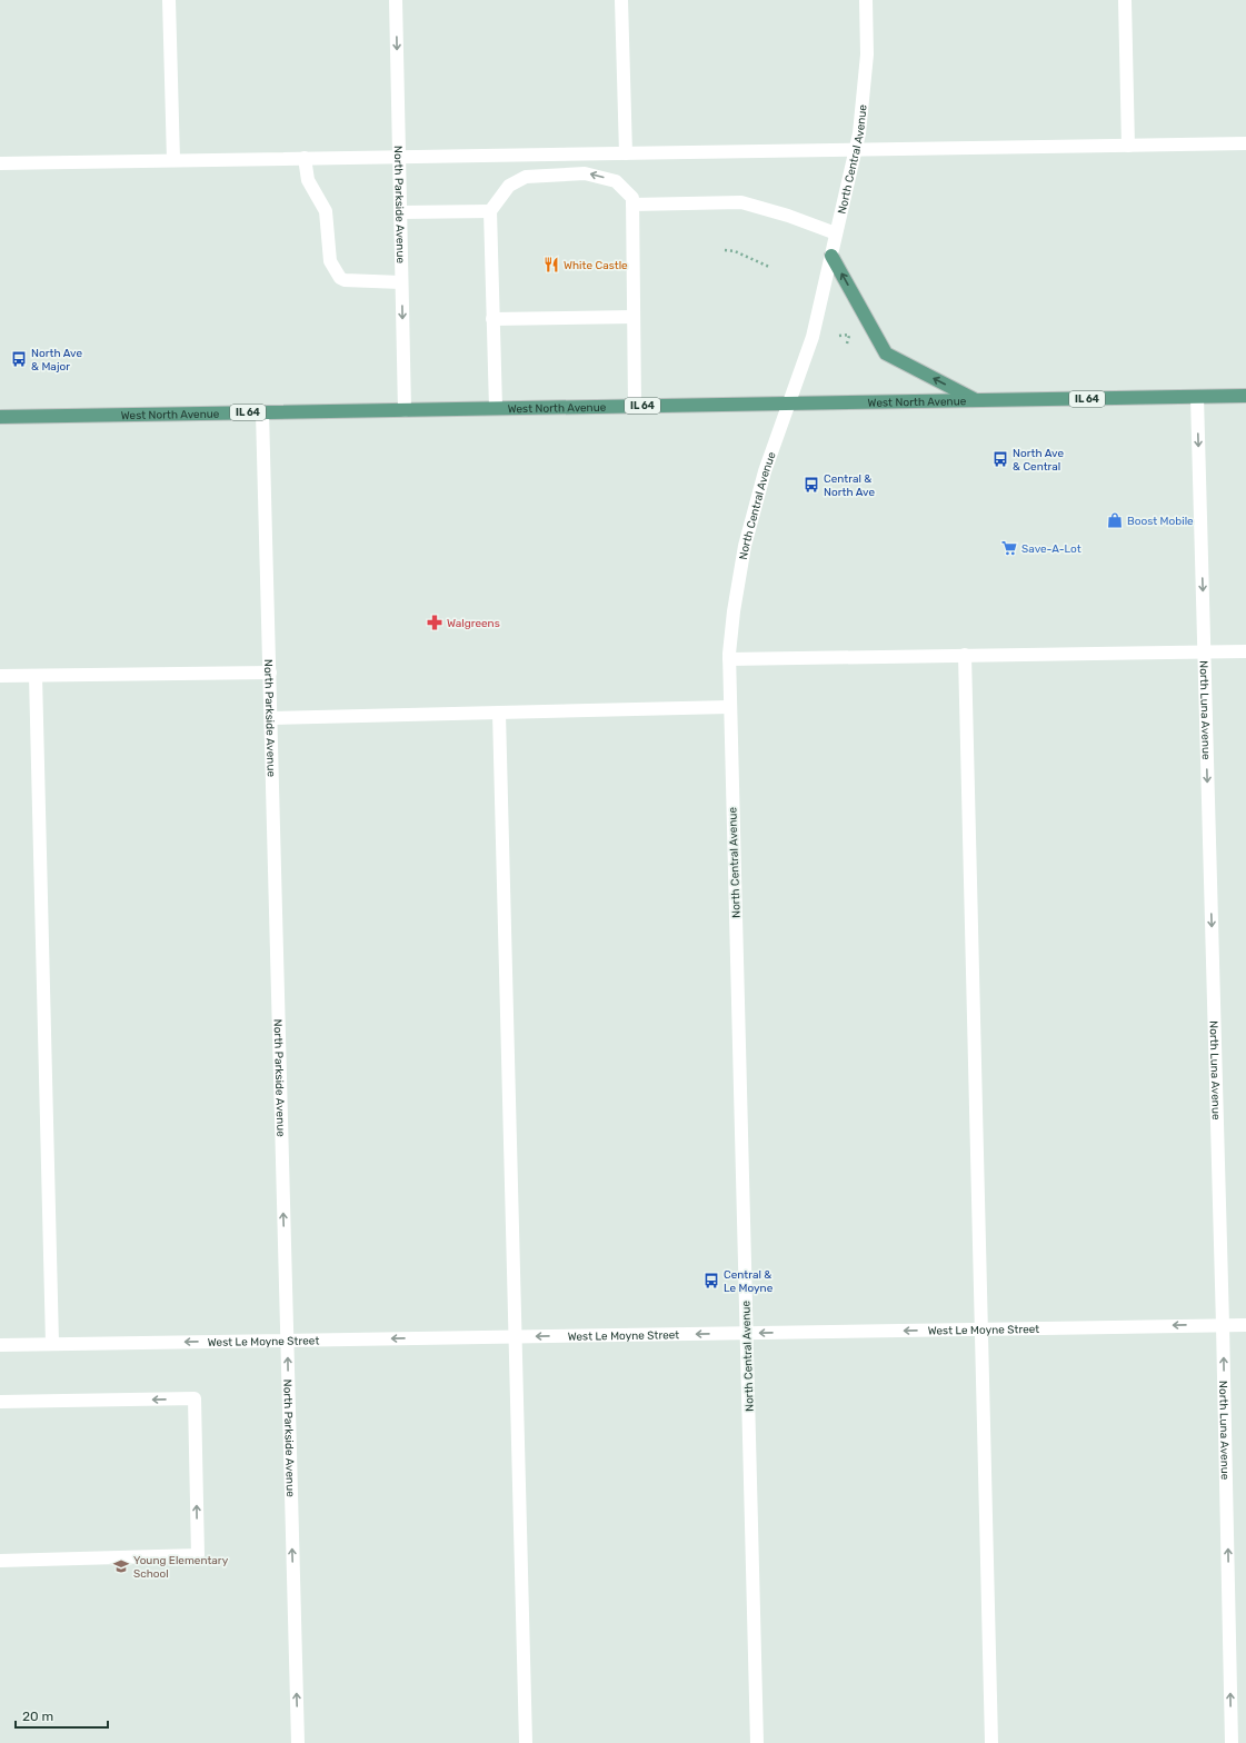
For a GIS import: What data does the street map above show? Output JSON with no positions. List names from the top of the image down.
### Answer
{
  "streets": {
    "main road": ["IL 64", "West North Avenue"],
    "street": [
      "North Central Avenue",
      "North Parkside Avenue",
      "North Luna Avenue",
      "West Le Moyne Street"
    ]
  },
  "crossings": [
    ["North Central Avenue", "West North Avenue"],
    ["North Central Avenue", "West Le Moyne Street"],
    ["North Parkside Avenue", "West North Avenue"],
    ["North Parkside Avenue", "West Le Moyne Street"],
    ["West North Avenue", "North Luna Avenue"],
    ["North Luna Avenue", "West Le Moyne Street"]
  ],
  "one_way": ["West Le Moyne Street"],
  "places": {
    "restaurant": ["White Castle"],
    "bus stop": [
      "North Ave & Major",
      "North Ave & Central",
      "Central & North Ave",
      "Central & Le Moyne"
    ],
    "shop": ["Boost Mobile"],
    "supermarket": ["Save-A-Lot"],
    "pharmacy": ["Walgreens"],
    "school or university": ["Young Elementary School"]
  },
  "scale_bar": "20 m"
}
